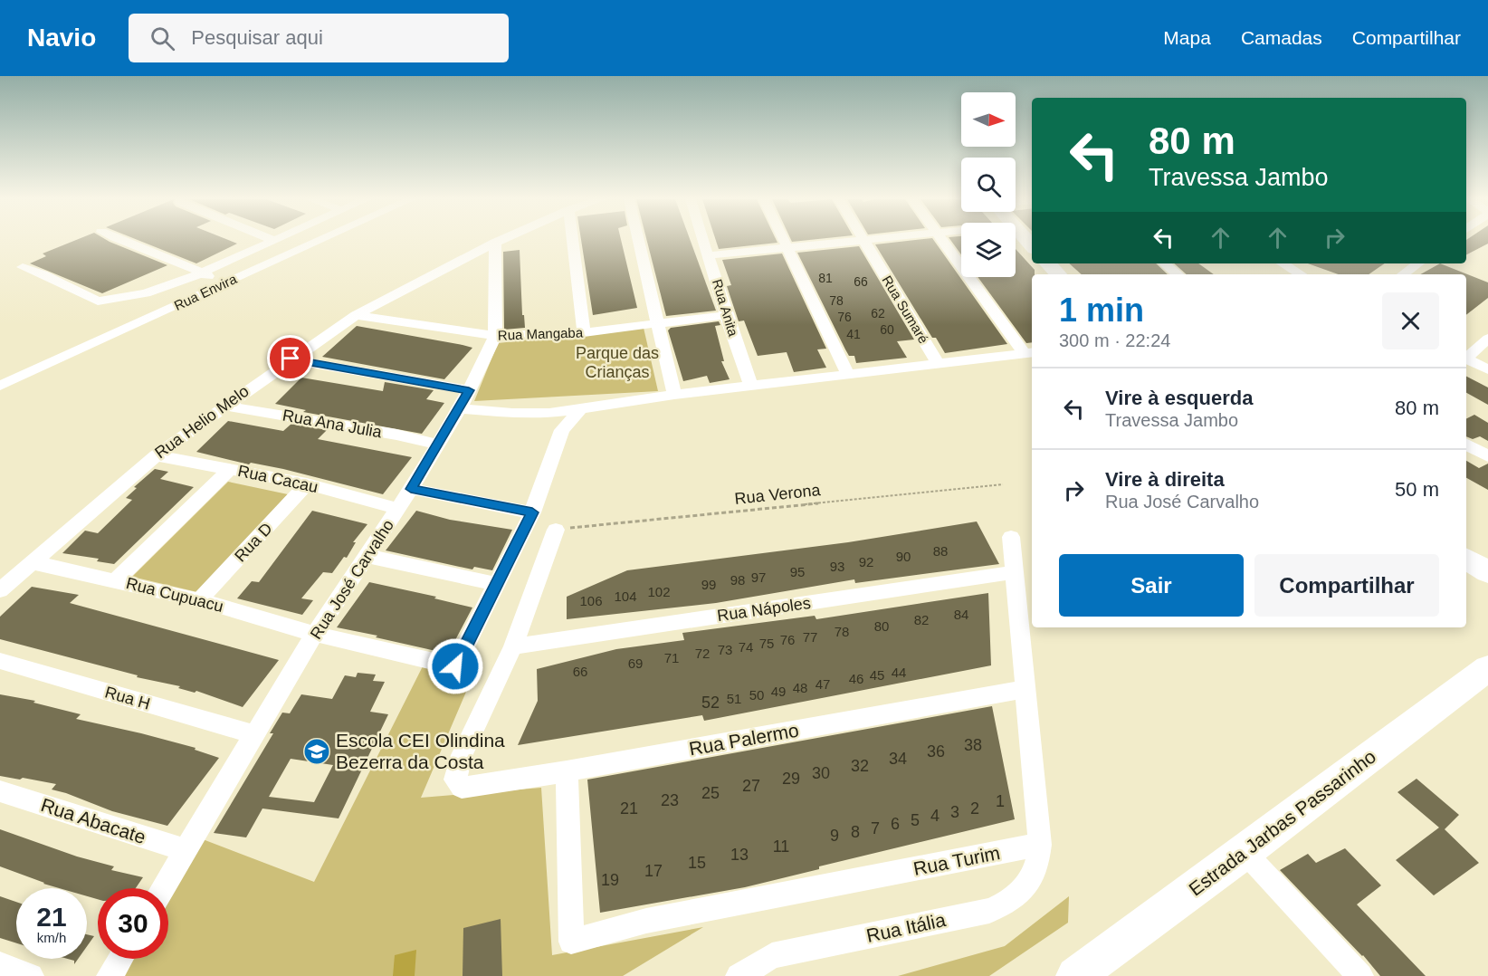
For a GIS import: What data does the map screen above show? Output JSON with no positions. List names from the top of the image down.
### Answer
{
  "streets": {
    "street": [
      "Rua Envira",
      "Rua Anita",
      "Rua Sumaré",
      "Rua Mangaba",
      "Rua Helio Melo",
      "Rua Ana Julia",
      "Rua Cacau",
      "Rua D",
      "Rua José Carvalho",
      "Rua Cupuacu",
      "Rua Nápoles",
      "Rua H",
      "Rua Palermo",
      "Rua Abacate",
      "Estrada Jarbas Passarinho",
      "Rua Turim",
      "Rua Itália"
    ],
    "path": ["Rua Verona"]
  },
  "crossings": [
    ["Rua Anita", "Rua Mangaba"],
    ["Rua Mangaba", "Rua Helio Melo"],
    ["Rua Mangaba", "Rua José Carvalho"],
    ["Rua Helio Melo", "Rua Ana Julia"],
    ["Rua Helio Melo", "Rua Cacau"],
    ["Rua Helio Melo", "Rua José Carvalho"],
    ["Rua Helio Melo", "Rua Cupuacu"],
    ["Rua Ana Julia", "Rua José Carvalho"],
    ["Rua Cacau", "Rua D"],
    ["Rua Cacau", "Rua José Carvalho"],
    ["Rua D", "Rua Cupuacu"],
    ["Rua José Carvalho", "Rua Cupuacu"],
    ["Rua José Carvalho", "Rua H"],
    ["Rua José Carvalho", "Rua Abacate"],
    ["Rua Nápoles", "Rua Palermo"],
    ["Rua Palermo", "Rua Turim"],
    ["Rua Turim", "Rua Itália"]
  ],
  "parks": ["Parque das Crianças"],
  "places": {
    "school or university": ["Escola CEI Olindina Bezerra da Costa"]
  },
  "house_numbers": [
    "81",
    "66",
    "78",
    "62",
    "76",
    "60",
    "41",
    "88",
    "90",
    "92",
    "93",
    "95",
    "97",
    "98",
    "99",
    "102",
    "104",
    "106",
    "84",
    "82",
    "80",
    "78",
    "77",
    "76",
    "75",
    "74",
    "73",
    "72",
    "71",
    "69",
    "66",
    "44",
    "45",
    "46",
    "47",
    "48",
    "49",
    "50",
    "51",
    "52",
    "38",
    "36",
    "34",
    "32",
    "30",
    "29",
    "27",
    "25",
    "23",
    "1",
    "21",
    "2",
    "3",
    "4",
    "5",
    "6",
    "7",
    "8",
    "9",
    "11",
    "13",
    "15",
    "17",
    "19"
  ],
  "north": "right",
  "page": {
    "header": "Navio",
    "search": "Pesquisar aqui",
    "nav": ["Mapa", "Camadas", "Compartilhar"],
    "turn": ["80 m", "Travessa Jambo"],
    "heading": ["1 min", "300 m · 22:24"],
    "list": [
      {
        "name": "Vire à esquerda",
        "note": "Travessa Jambo",
        "value": "80 m"
      },
      {
        "name": "Vire à direita",
        "note": "Rua José Carvalho",
        "value": "50 m"
      }
    ],
    "buttons": ["Sair", "Compartilhar"],
    "speed": "21 km/h",
    "limit": "30"
  }
}
